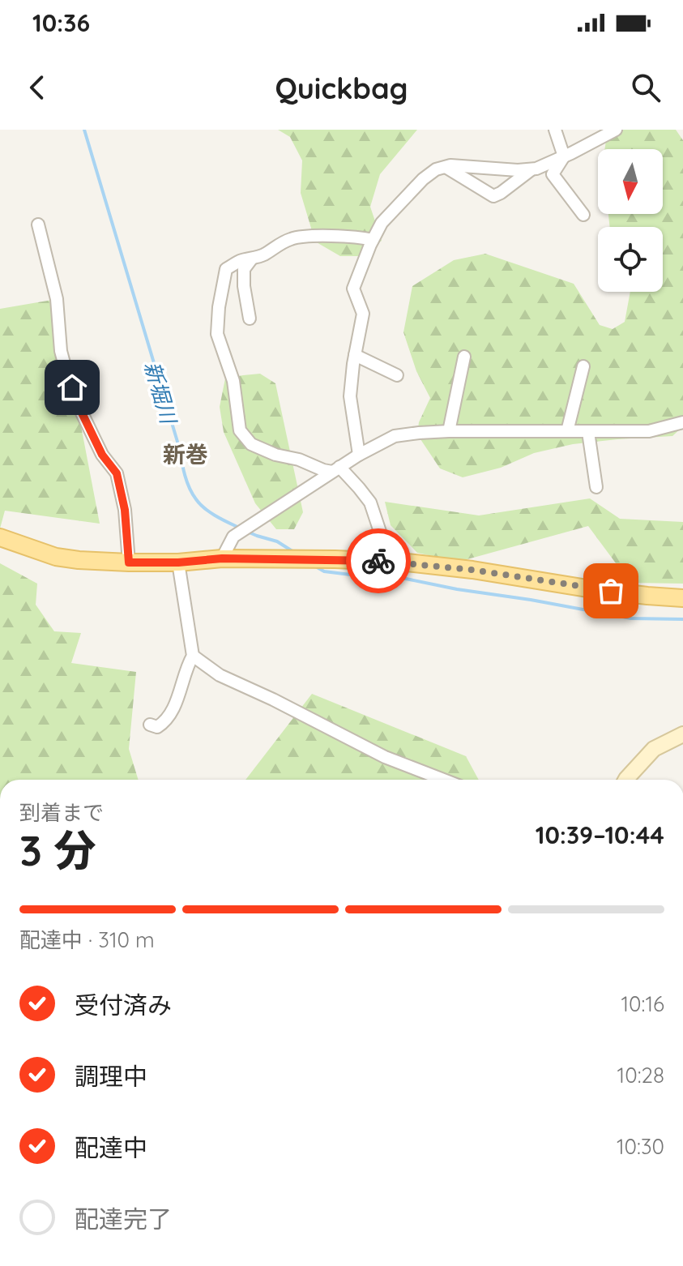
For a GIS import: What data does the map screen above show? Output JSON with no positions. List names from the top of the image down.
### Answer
{
  "districts": ["新巻"],
  "water": ["新堀川"],
  "north": "bottom",
  "page": {
    "status": "10:36",
    "header": "Quickbag",
    "heading": ["3 分", "到着まで", "10:39–10:44"],
    "bar": "配達中 · 310 m",
    "list": [
      ["受付済み", "10:16"],
      ["調理中", "10:28"],
      ["配達中", "10:30"],
      "配達完了"
    ]
  }
}
